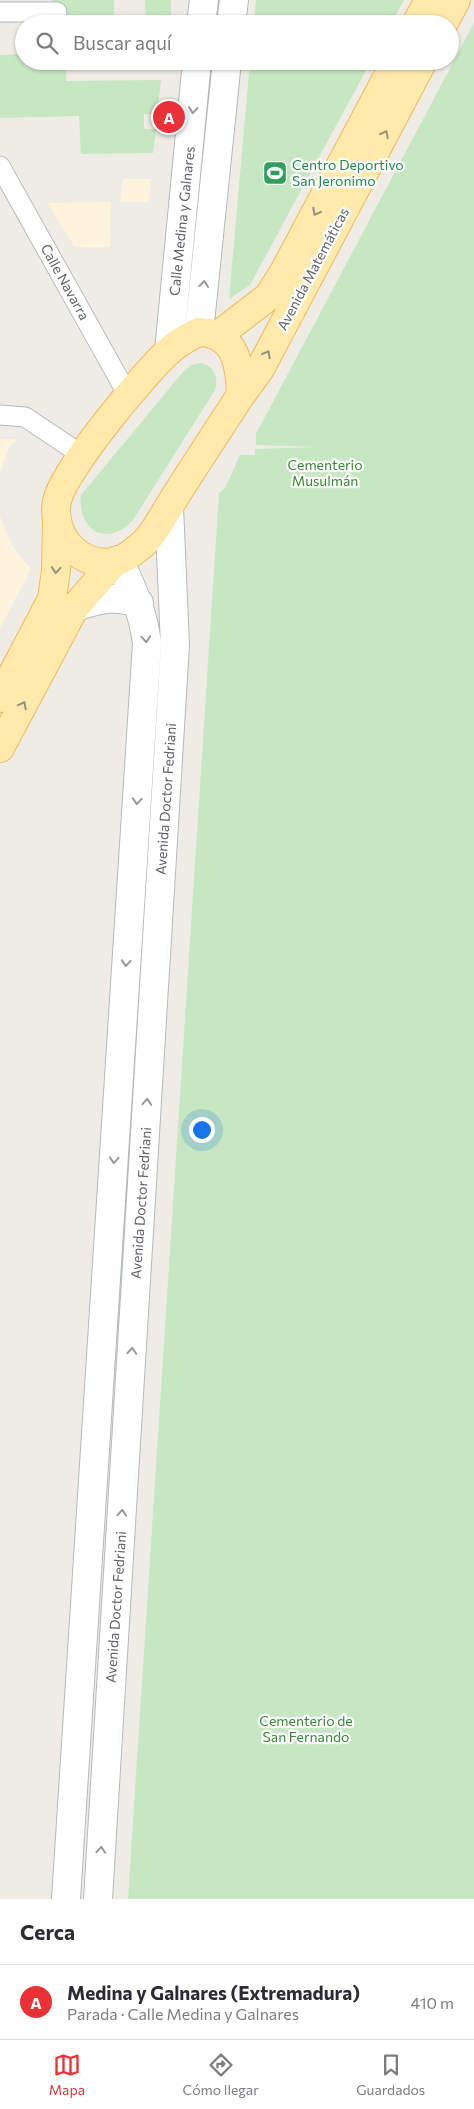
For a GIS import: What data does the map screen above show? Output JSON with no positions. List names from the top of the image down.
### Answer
{
  "streets": {
    "main road": ["Calle Medina y Galnares", "Avenida Matemáticas", "Avenida Doctor Fedriani"],
    "street": ["Calle Navarra"]
  },
  "crossings": [
    ["Calle Medina y Galnares", "Avenida Matemáticas"],
    ["Avenida Matemáticas", "Calle Navarra"],
    ["Avenida Matemáticas", "Avenida Doctor Fedriani"]
  ],
  "parks": ["Cementerio Musulmán", "Cementerio de San Fernando"],
  "places": {
    "sports": ["Centro Deportivo San Jeronimo"]
  },
  "page": {
    "search": "Buscar aquí",
    "pins": "A",
    "heading": "Cerca",
    "list": [
      {
        "mark": "A",
        "name": "Medina y Galnares (Extremadura)",
        "note": "Parada · Calle Medina y Galnares",
        "value": "410 m"
      }
    ],
    "nav": ["Mapa", "Cómo llegar", "Guardados"]
  }
}
